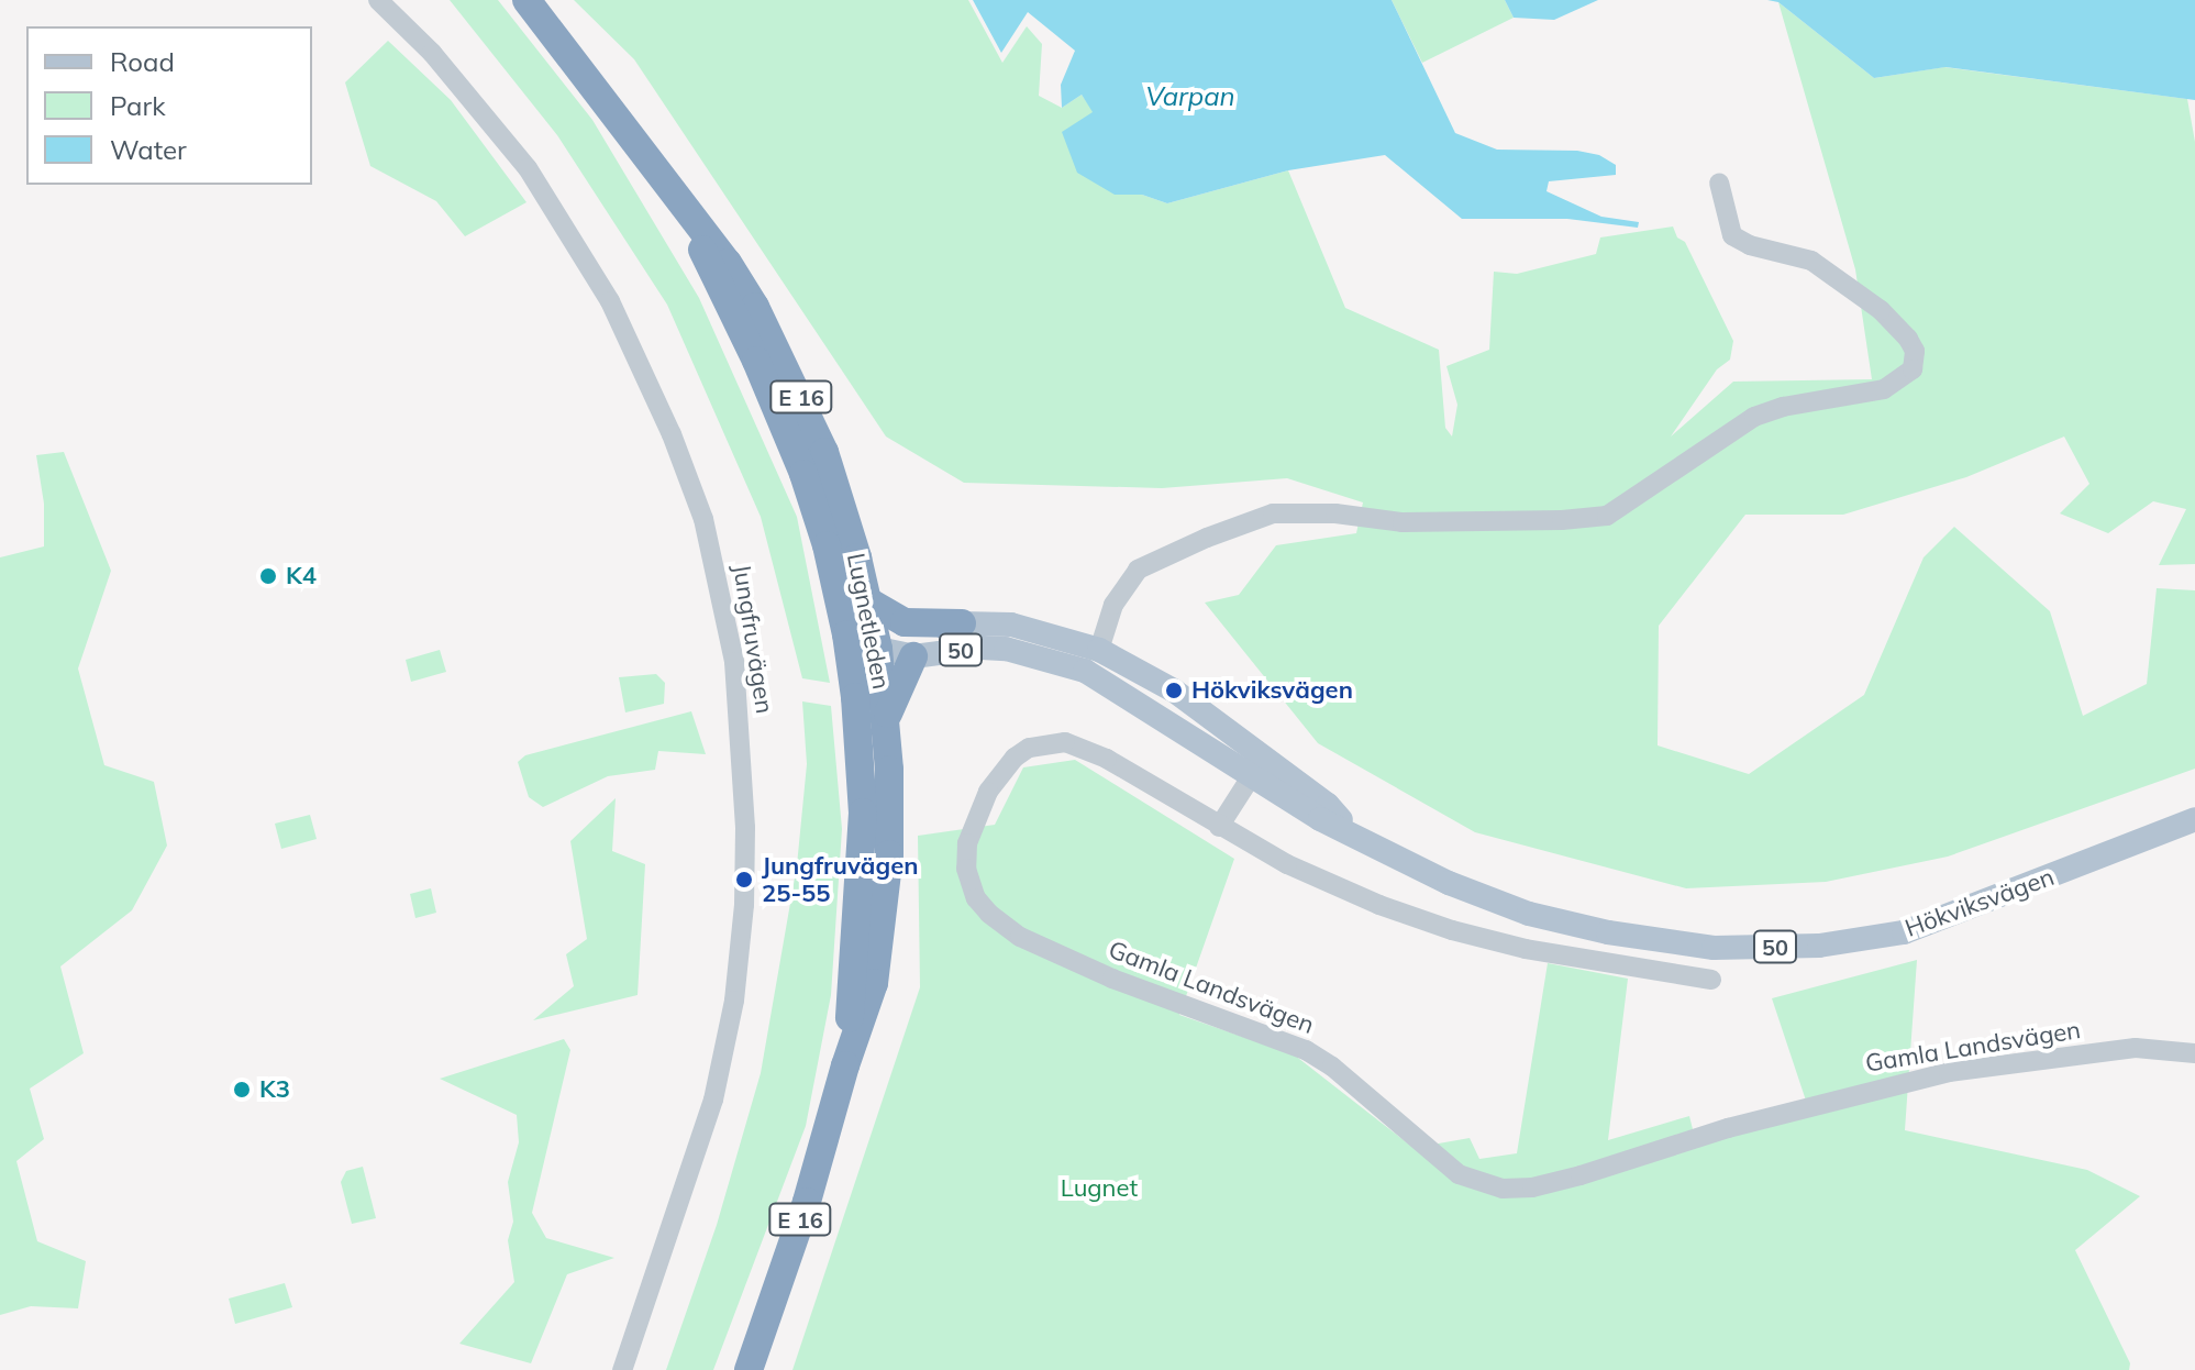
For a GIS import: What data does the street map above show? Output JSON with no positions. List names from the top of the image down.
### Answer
{
  "streets": {
    "highway": ["E 16", "Lugnetleden", "50"],
    "main road": ["Hökviksvägen"],
    "street": ["Jungfruvägen", "Gamla Landsvägen"]
  },
  "crossings": [
    ["Lugnetleden", "50"],
    ["Lugnetleden", "Hökviksvägen"],
    ["50", "Hökviksvägen"]
  ],
  "water": ["Varpan"],
  "parks": ["Lugnet"],
  "places": [
    "K4",
    "Hökviksvägen",
    "Jungfruvägen 25-55",
    "K3"
  ],
  "legend": ["Road", "Park", "Water"]
}
